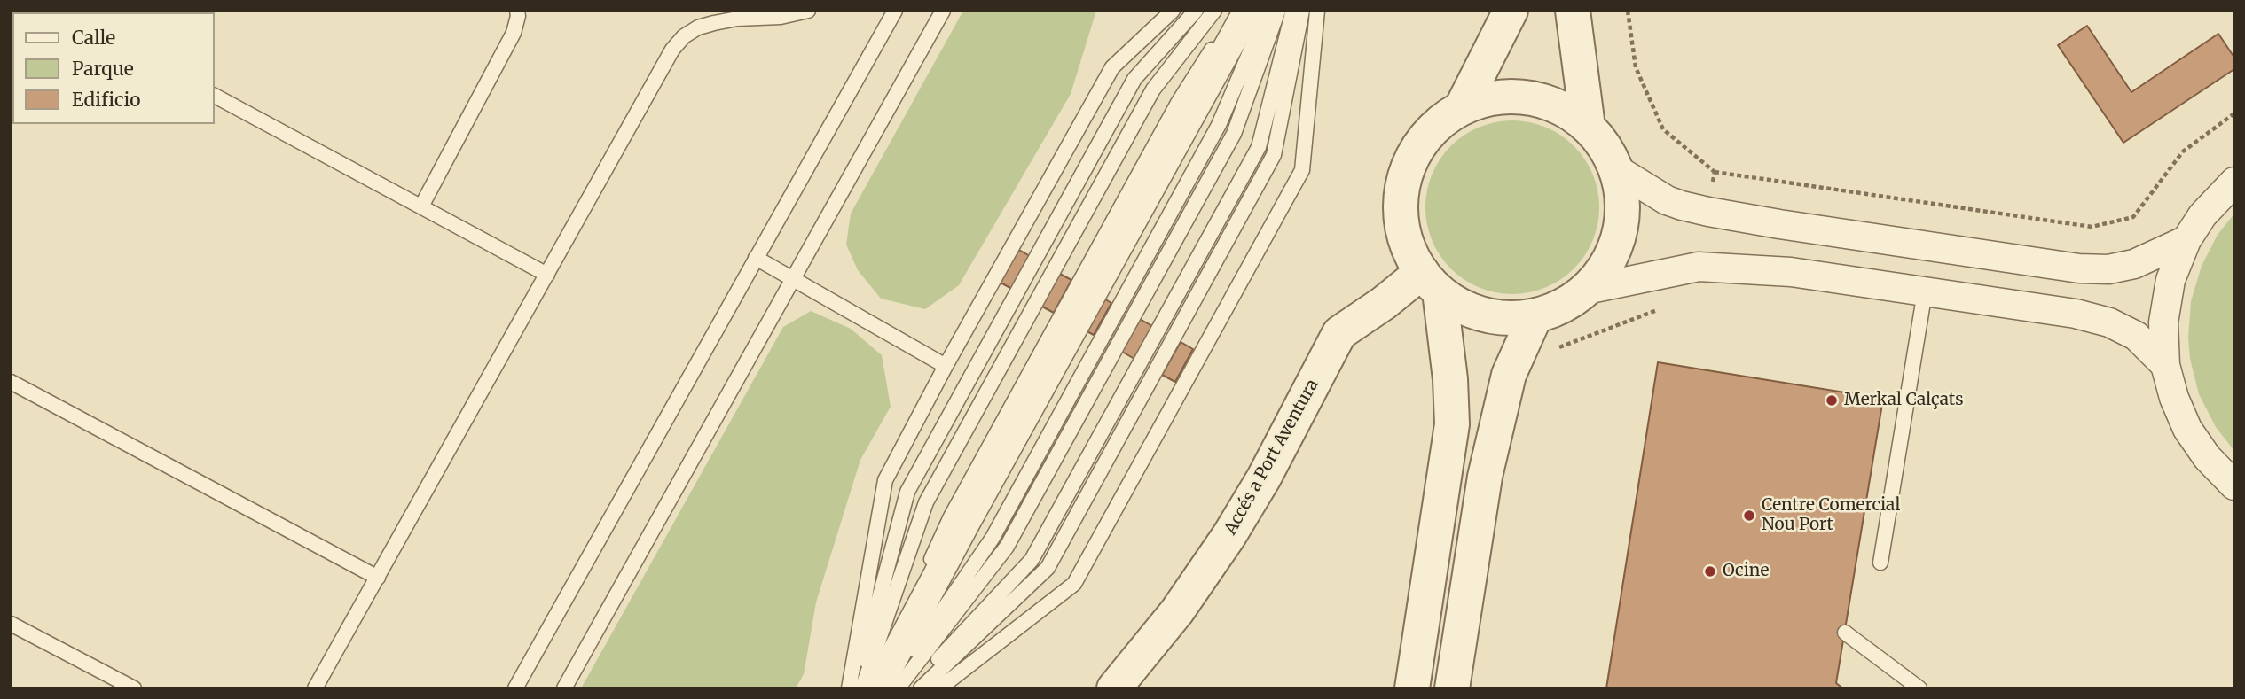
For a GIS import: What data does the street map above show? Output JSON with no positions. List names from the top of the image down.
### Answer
{
  "streets": {
    "street": ["Accés a Port Aventura"]
  },
  "places": ["Merkal Calçats", "Centre Comercial Nou Port", "Ocine"],
  "legend": ["Calle", "Parque", "Edificio"]
}
